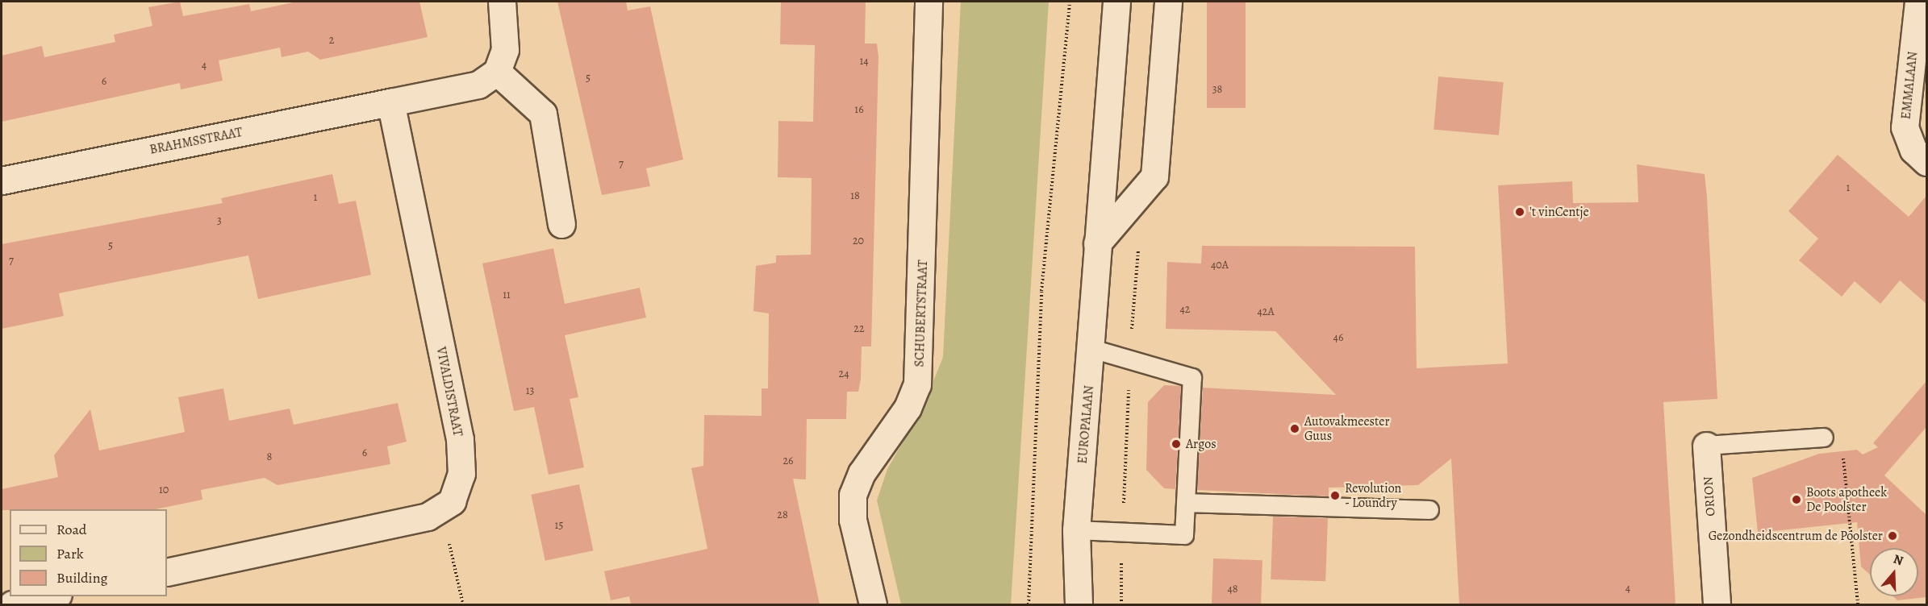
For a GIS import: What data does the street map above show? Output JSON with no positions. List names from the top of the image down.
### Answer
{
  "streets": {
    "street": [
      "EMMALAAN",
      "BRAHMSSTRAAT",
      "SCHUBERTSTRAAT",
      "VIVALDISTRAAT",
      "EUROPALAAN",
      "ORION"
    ]
  },
  "crossings": [
    ["BRAHMSSTRAAT", "VIVALDISTRAAT"]
  ],
  "places": [
    "'t vinCentje",
    "Autovakmeester Guus",
    "Argos",
    "Revolution - Loundry",
    "Boots apotheek De Poolster",
    "Gezondheidscentrum de Poolster"
  ],
  "house_numbers": [
    "2",
    "14",
    "4",
    "5",
    "6",
    "38",
    "16",
    "7",
    "1",
    "18",
    "1",
    "3",
    "20",
    "5",
    "7",
    "40A",
    "11",
    "42",
    "42A",
    "22",
    "46",
    "24",
    "13",
    "6",
    "8",
    "26",
    "10",
    "28",
    "15",
    "4",
    "48"
  ],
  "legend": ["Road", "Park", "Building"],
  "north": "top"
}
